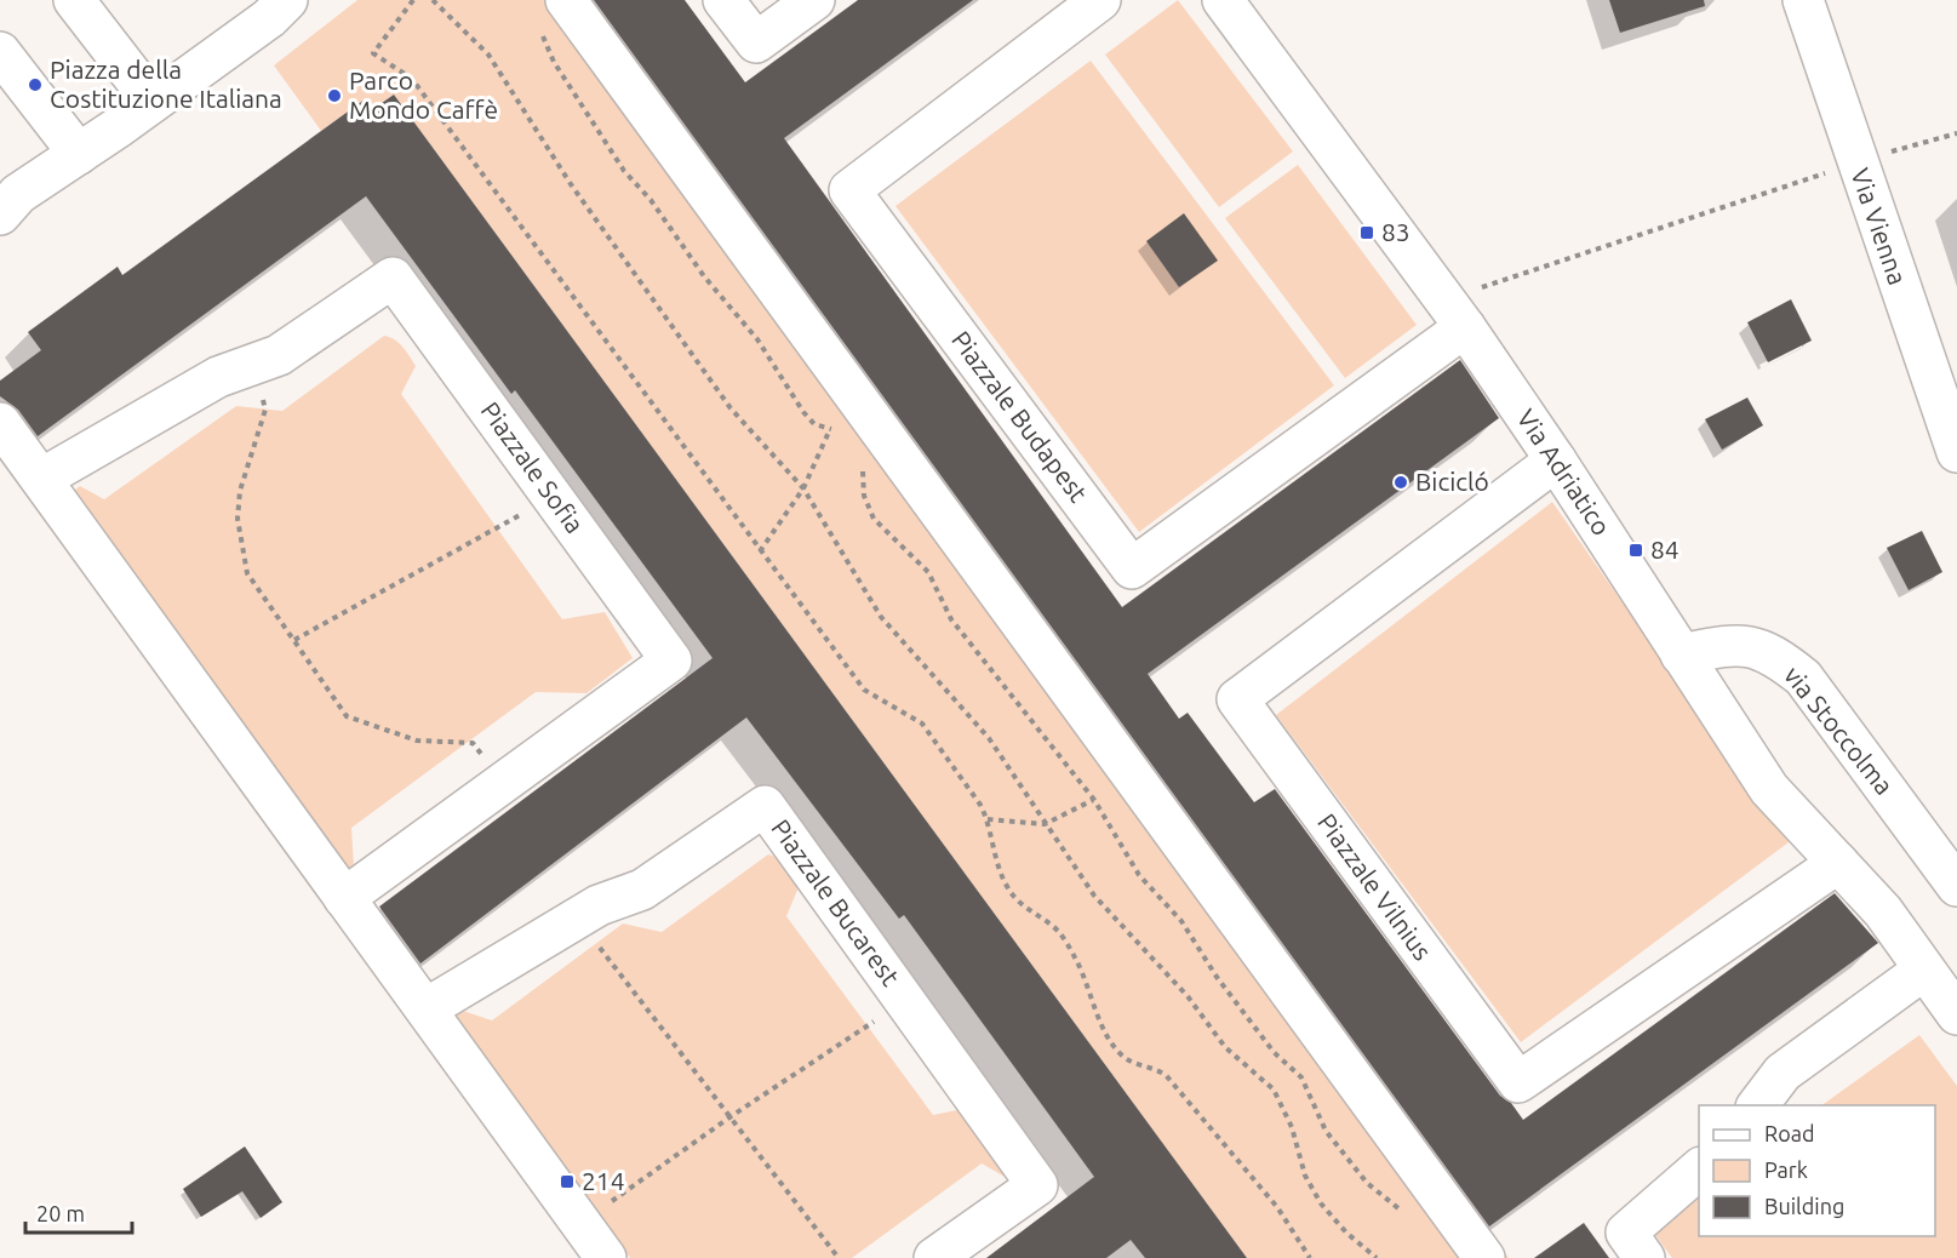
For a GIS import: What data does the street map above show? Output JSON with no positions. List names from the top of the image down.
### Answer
{
  "streets": {
    "street": [
      "Via Vienna",
      "Piazzale Budapest",
      "Piazzale Sofia",
      "Via Adriatico",
      "via Stoccolma",
      "Piazzale Vilnius",
      "Piazzale Bucarest"
    ]
  },
  "crossings": [
    ["Piazzale Budapest", "Via Adriatico"],
    ["Via Adriatico", "via Stoccolma"],
    ["Via Adriatico", "Piazzale Vilnius"]
  ],
  "places": {
    "other": ["Piazza della Costituzione Italiana", "Parco Mondo Caffè", "Bicicló"],
    "transit": ["83", "84", "214"]
  },
  "legend": ["Road", "Park", "Building"],
  "scale_bar": "20 m"
}
